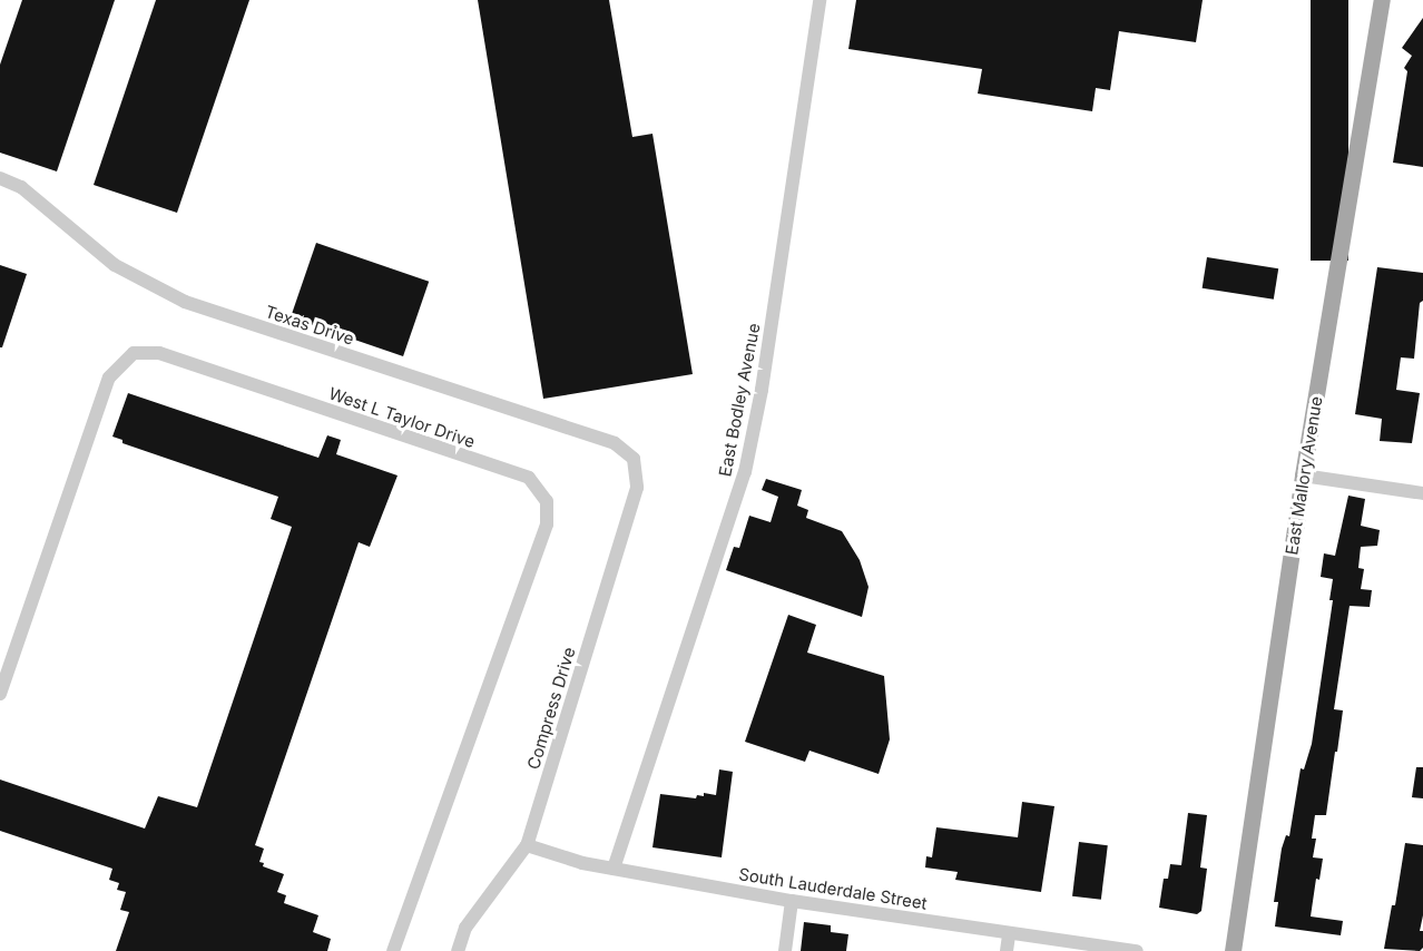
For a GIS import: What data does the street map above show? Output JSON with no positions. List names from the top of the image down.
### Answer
{
  "streets": {
    "main road": ["East Mallory Avenue"],
    "street": [
      "Texas Drive",
      "East Bodley Avenue",
      "West L Taylor Drive",
      "Compress Drive",
      "South Lauderdale Street"
    ]
  },
  "crossings": [
    ["Texas Drive", "Compress Drive"],
    ["East Bodley Avenue", "South Lauderdale Street"],
    ["Compress Drive", "South Lauderdale Street"]
  ]
}
